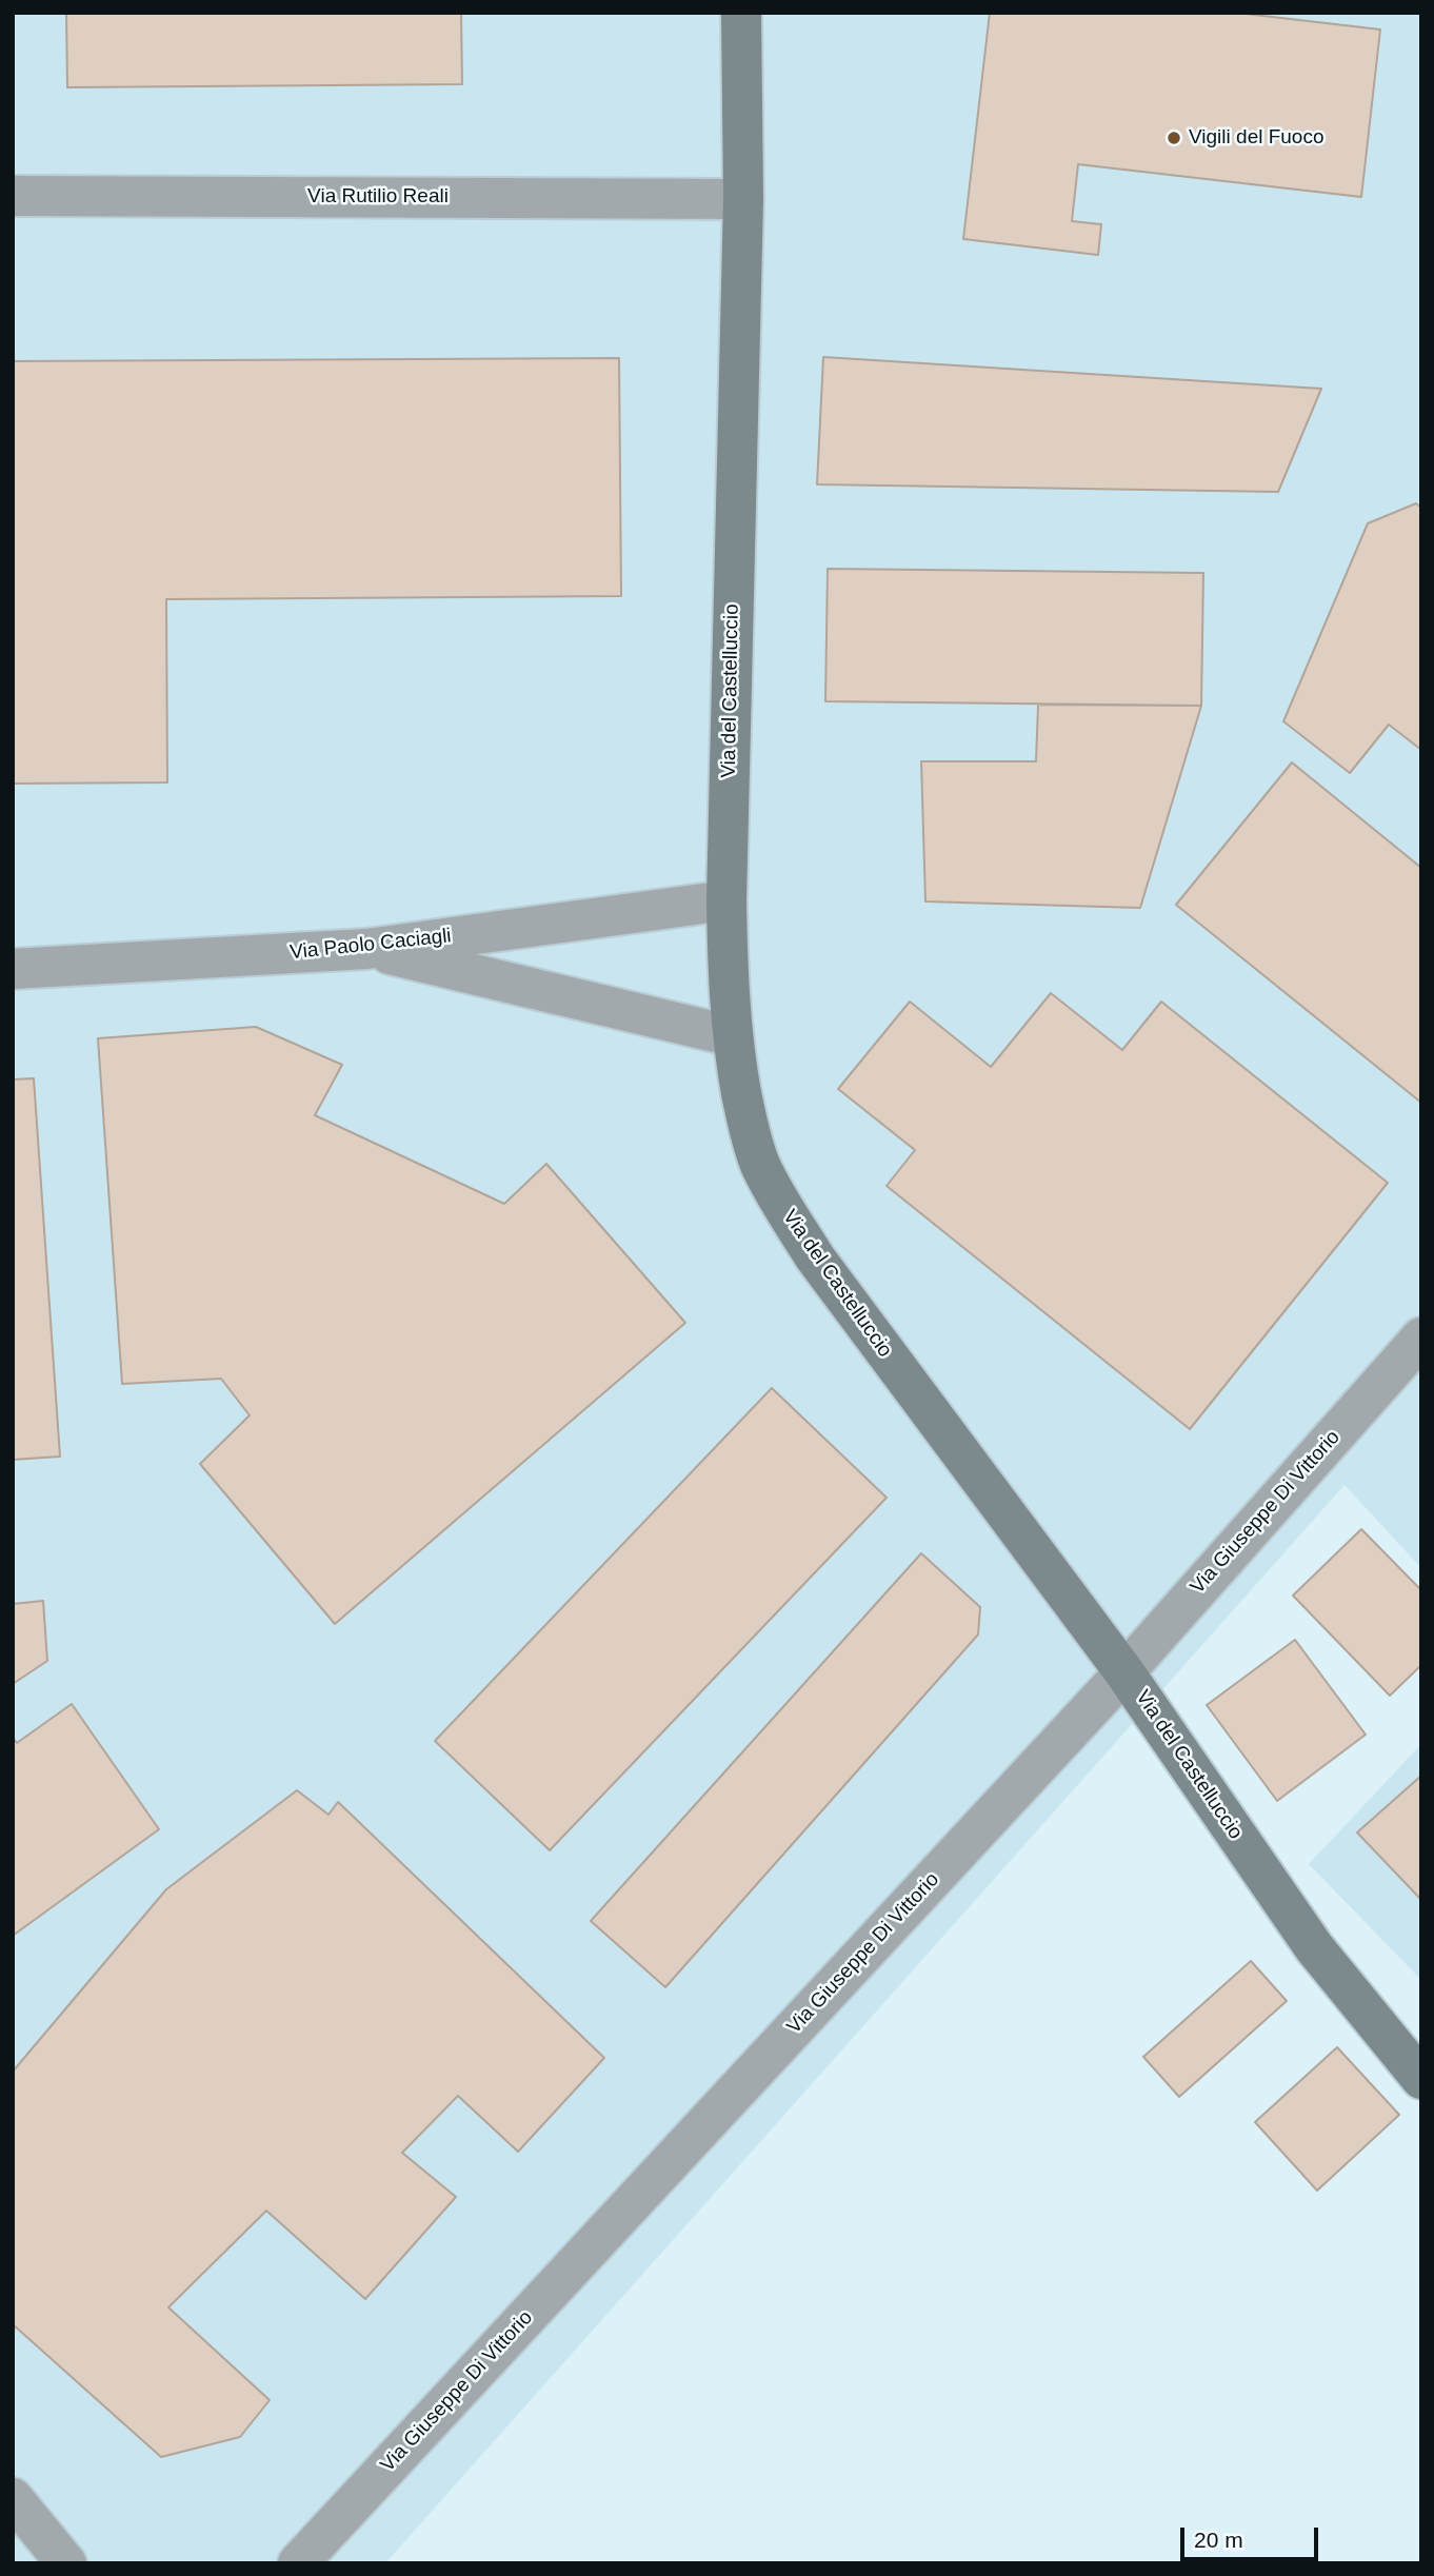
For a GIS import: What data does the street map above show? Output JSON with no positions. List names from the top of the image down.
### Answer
{
  "streets": {
    "street": [
      "Via Rutilio Reali",
      "Via del Castelluccio",
      "Via Paolo Caciagli",
      "Via Giuseppe Di Vittorio"
    ]
  },
  "crossings": [
    ["Via Rutilio Reali", "Via del Castelluccio"],
    ["Via del Castelluccio", "Via Paolo Caciagli"],
    ["Via del Castelluccio", "Via Giuseppe Di Vittorio"]
  ],
  "places": ["Vigili del Fuoco"],
  "scale_bar": "20 m"
}
